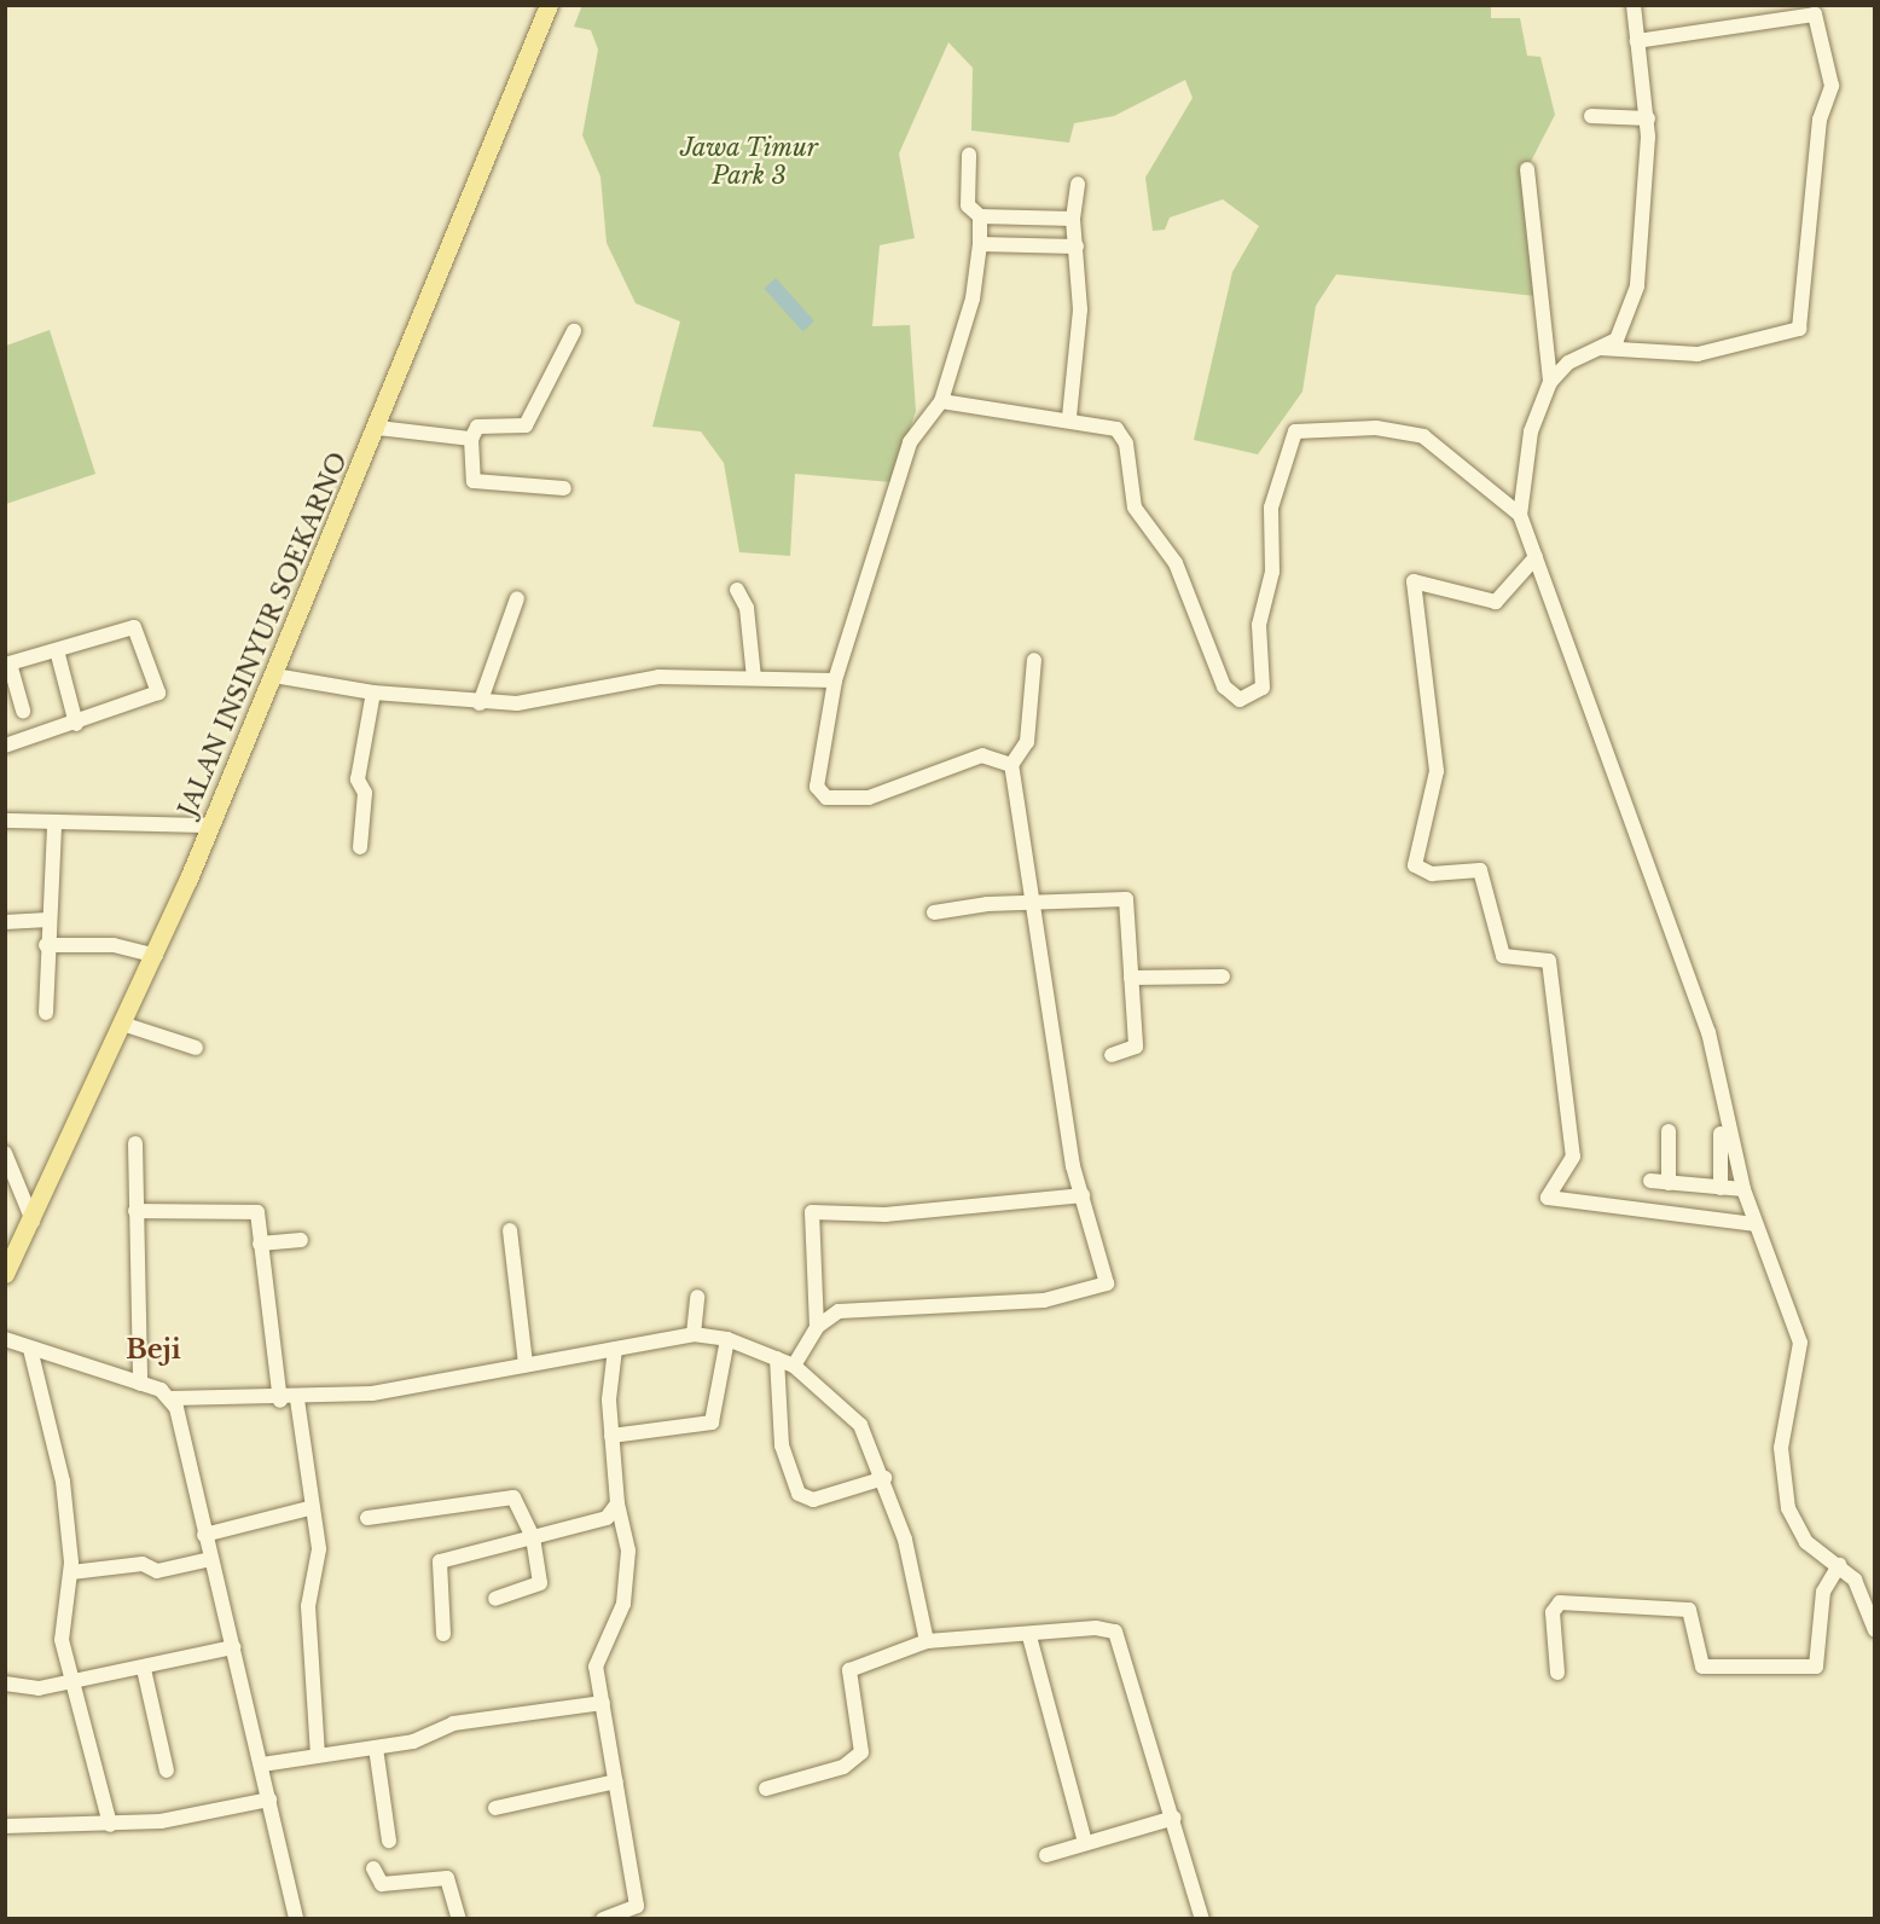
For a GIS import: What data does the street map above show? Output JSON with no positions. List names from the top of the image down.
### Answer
{
  "streets": {
    "main road": ["JALAN INSINYUR SOEKARNO"]
  },
  "districts": ["Beji"],
  "parks": ["Jawa Timur Park 3"]
}
